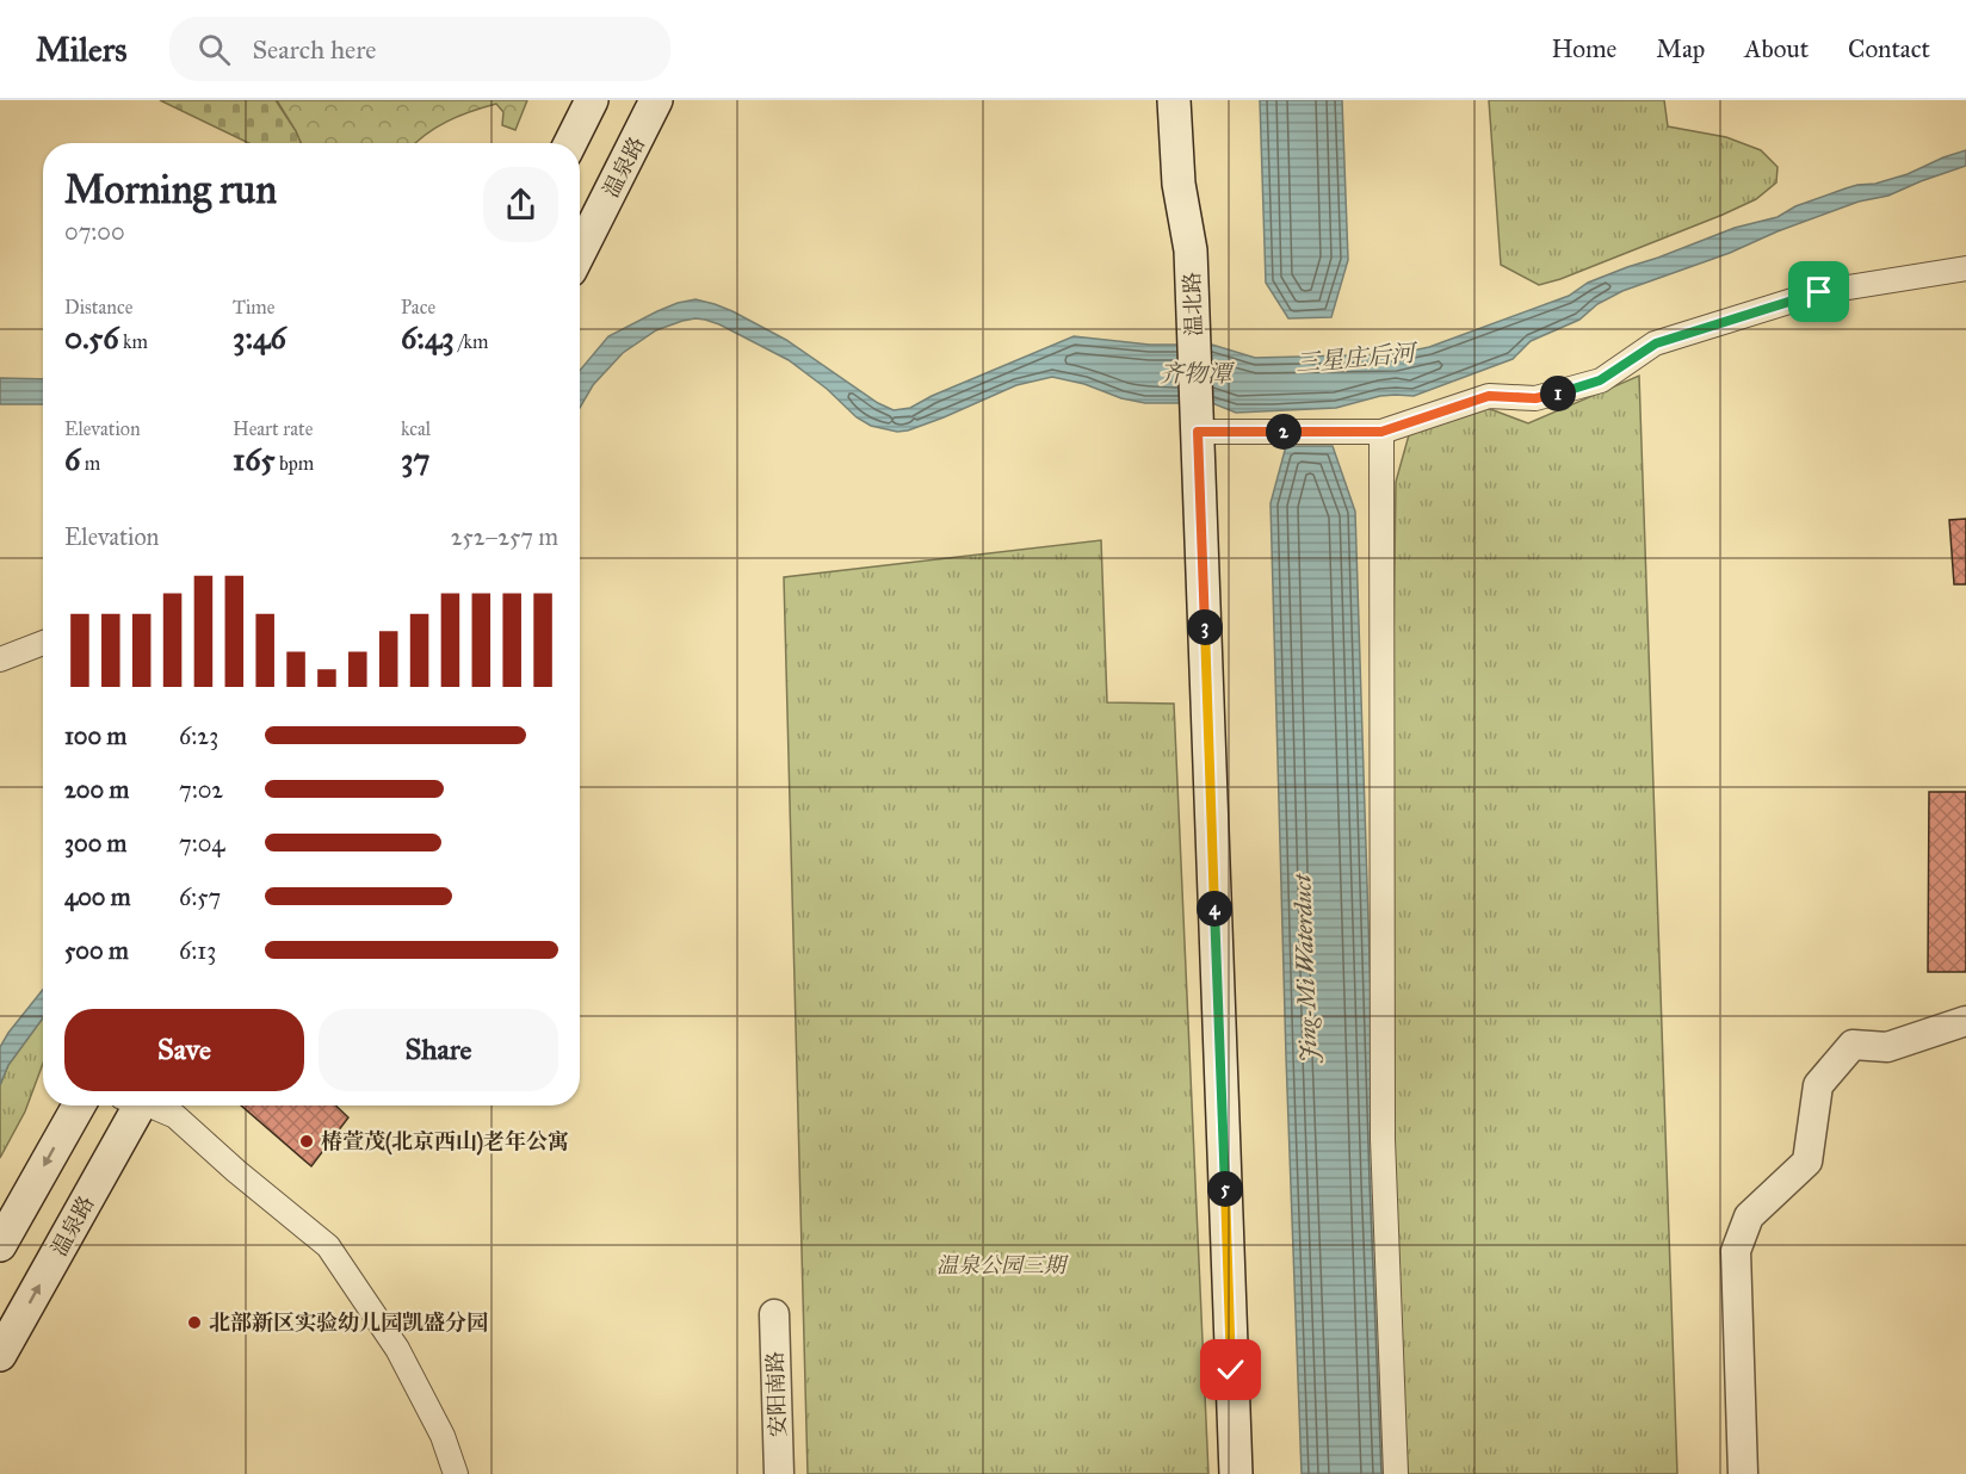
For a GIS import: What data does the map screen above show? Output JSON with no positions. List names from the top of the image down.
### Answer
{
  "streets": {
    "main road": ["温泉路", "温北路"],
    "street": ["安阳南路"]
  },
  "water": ["三星庄后河", "齐物潭", "Jing-Mi Waterduct"],
  "parks": ["温泉公园三期"],
  "places": ["椿萱茂(北京西山)老年公寓", "北部新区实验幼儿园凯盛分园"],
  "page": {
    "header": "Milers",
    "search": "Search here",
    "nav": [
      "Home",
      "Map",
      "About",
      "Contact"
    ],
    "heading": ["Morning run", "07:00"],
    "stats": [
      ["Distance", "0.56 km"],
      ["Time", "3:46"],
      ["Pace", "6:43 /km"],
      ["Elevation", "6 m"],
      ["Heart rate", "165 bpm"],
      ["kcal", "37"]
    ],
    "pins": [
      "1",
      "2",
      "3",
      "4",
      "5"
    ],
    "chart": ["Elevation", "252–257 m"],
    "list": [
      {
        "name": "100 m",
        "note": "6:23"
      },
      {
        "name": "200 m",
        "note": "7:02"
      },
      {
        "name": "300 m",
        "note": "7:04"
      },
      {
        "name": "400 m",
        "note": "6:57"
      },
      {
        "name": "500 m",
        "note": "6:13"
      }
    ],
    "buttons": ["Save", "Share"]
  }
}
